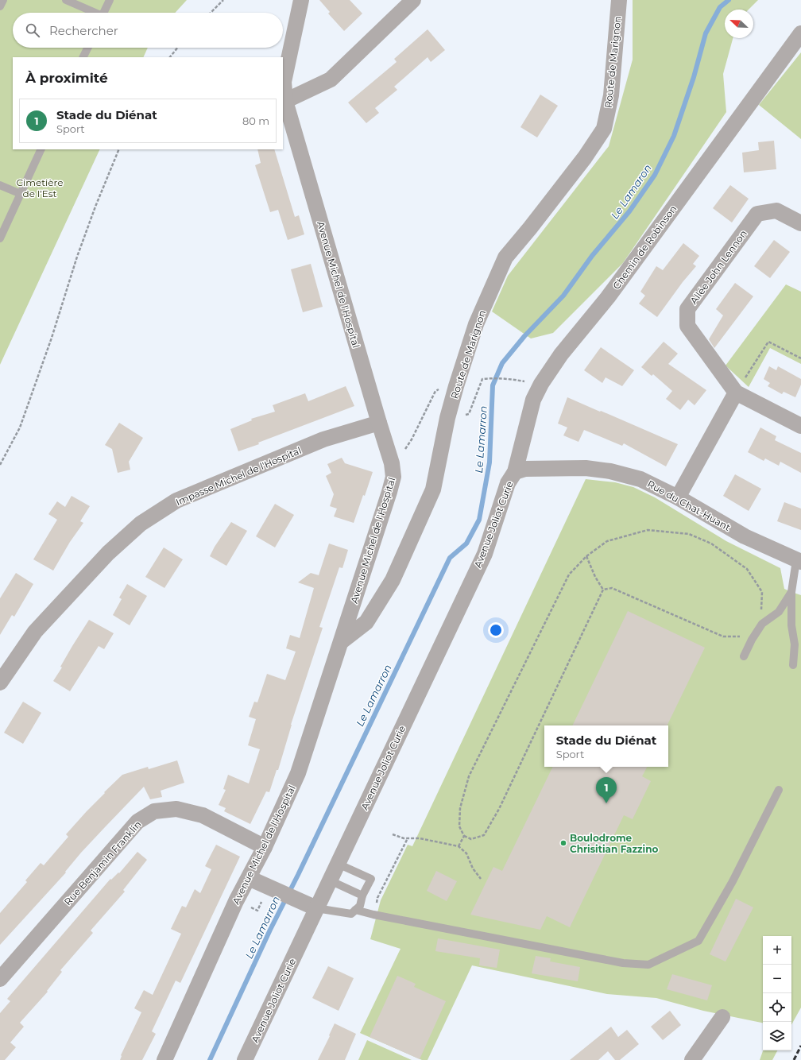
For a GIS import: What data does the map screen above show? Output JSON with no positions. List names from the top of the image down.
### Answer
{
  "streets": {
    "street": [
      "Route de Marignon",
      "Chemin de Robinson",
      "Allée John Lennon",
      "Avenue Michel de l'Hospital",
      "Impasse Michel de l'Hospital",
      "Rue du Chat-Huant",
      "Avenue Joliot Curie",
      "Rue Benjamin Franklin"
    ]
  },
  "crossings": [
    ["Route de Marignon", "Avenue Michel de l'Hospital"],
    ["Chemin de Robinson", "Rue du Chat-Huant"],
    ["Chemin de Robinson", "Avenue Joliot Curie"],
    ["Avenue Michel de l'Hospital", "Impasse Michel de l'Hospital"],
    ["Avenue Michel de l'Hospital", "Rue Benjamin Franklin"],
    ["Rue du Chat-Huant", "Avenue Joliot Curie"]
  ],
  "water": ["Le Lamaron", "Le Lamarron"],
  "parks": ["Cimetière de l’Est"],
  "places": ["Boulodrome Chrisitian Fazzino"],
  "north": "top left",
  "page": {
    "search": "Rechercher",
    "heading": "À proximité",
    "list": [
      {
        "mark": "1",
        "name": "Stade du Diénat",
        "note": "Sport",
        "value": "80 m"
      }
    ],
    "popup": ["Stade du Diénat", "Sport"],
    "pins": "1",
    "map_buttons": ["+", "−"]
  }
}
